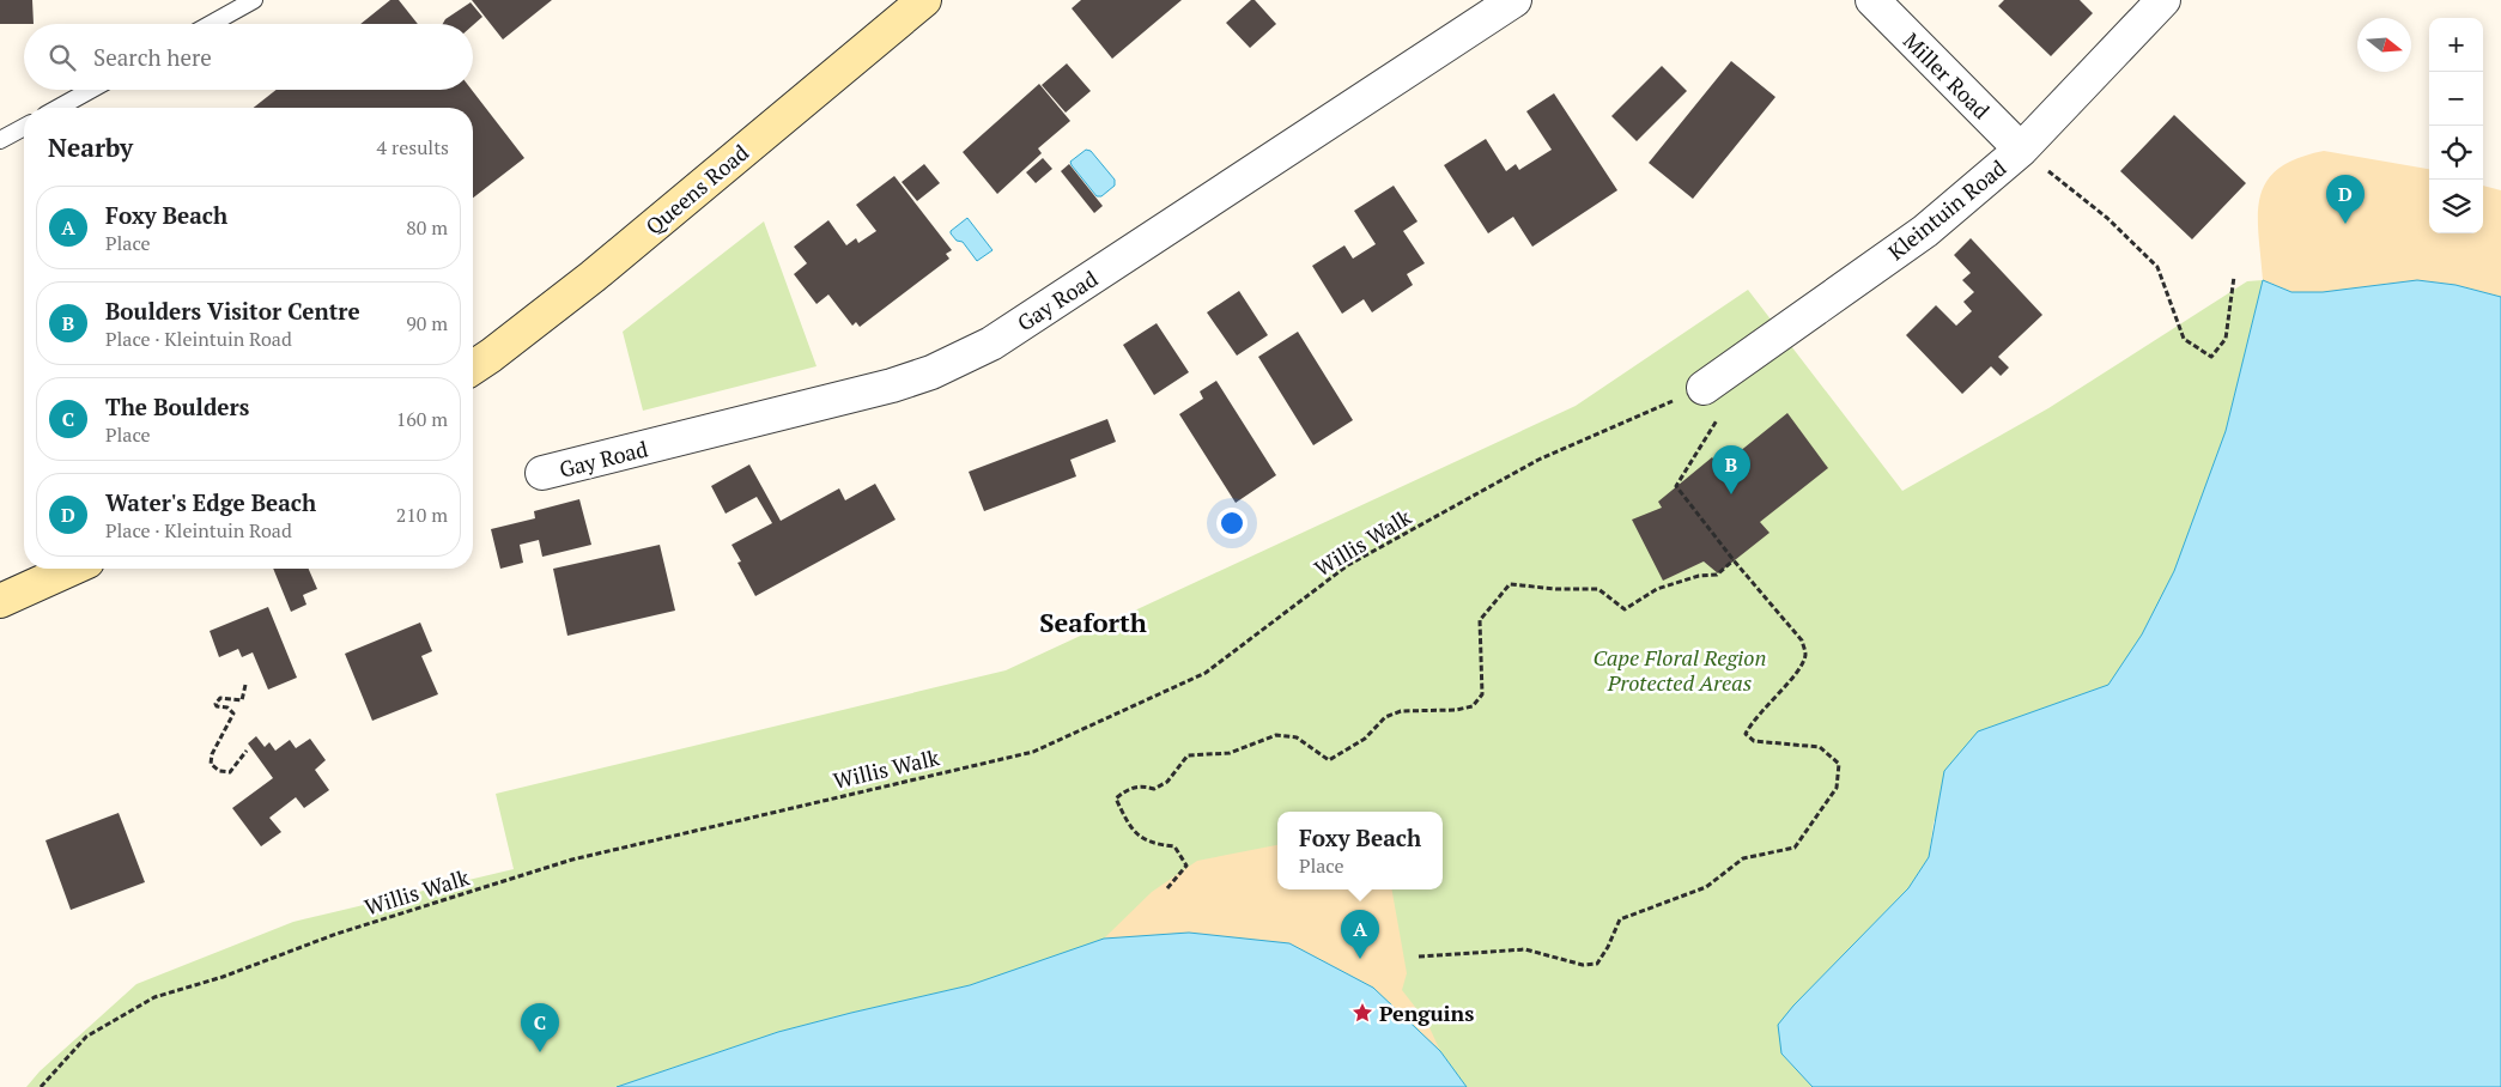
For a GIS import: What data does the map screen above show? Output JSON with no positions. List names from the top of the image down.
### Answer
{
  "streets": {
    "main road": ["Queens Road"],
    "street": ["Miller Road", "Kleintuin Road", "Gay Road"],
    "path": ["Willis Walk"]
  },
  "crossings": [
    ["Miller Road", "Kleintuin Road"],
    ["Kleintuin Road", "Willis Walk"]
  ],
  "districts": ["Seaforth"],
  "parks": ["Cape Floral Region Protected Areas"],
  "places": {
    "place": ["Penguins"]
  },
  "north": "right",
  "page": {
    "map_buttons": ["+", "−"],
    "search": "Search here",
    "heading": ["Nearby", "4 results"],
    "pins": [
      "D",
      "B",
      "A",
      "C"
    ],
    "list": [
      {
        "mark": "A",
        "name": "Foxy Beach",
        "note": "Place",
        "value": "80 m"
      },
      {
        "mark": "B",
        "name": "Boulders Visitor Centre",
        "note": "Place · Kleintuin Road",
        "value": "90 m"
      },
      {
        "mark": "C",
        "name": "The Boulders",
        "note": "Place",
        "value": "160 m"
      },
      {
        "mark": "D",
        "name": "Water's Edge Beach",
        "note": "Place · Kleintuin Road",
        "value": "210 m"
      }
    ],
    "popup": ["Foxy Beach", "Place"]
  }
}
